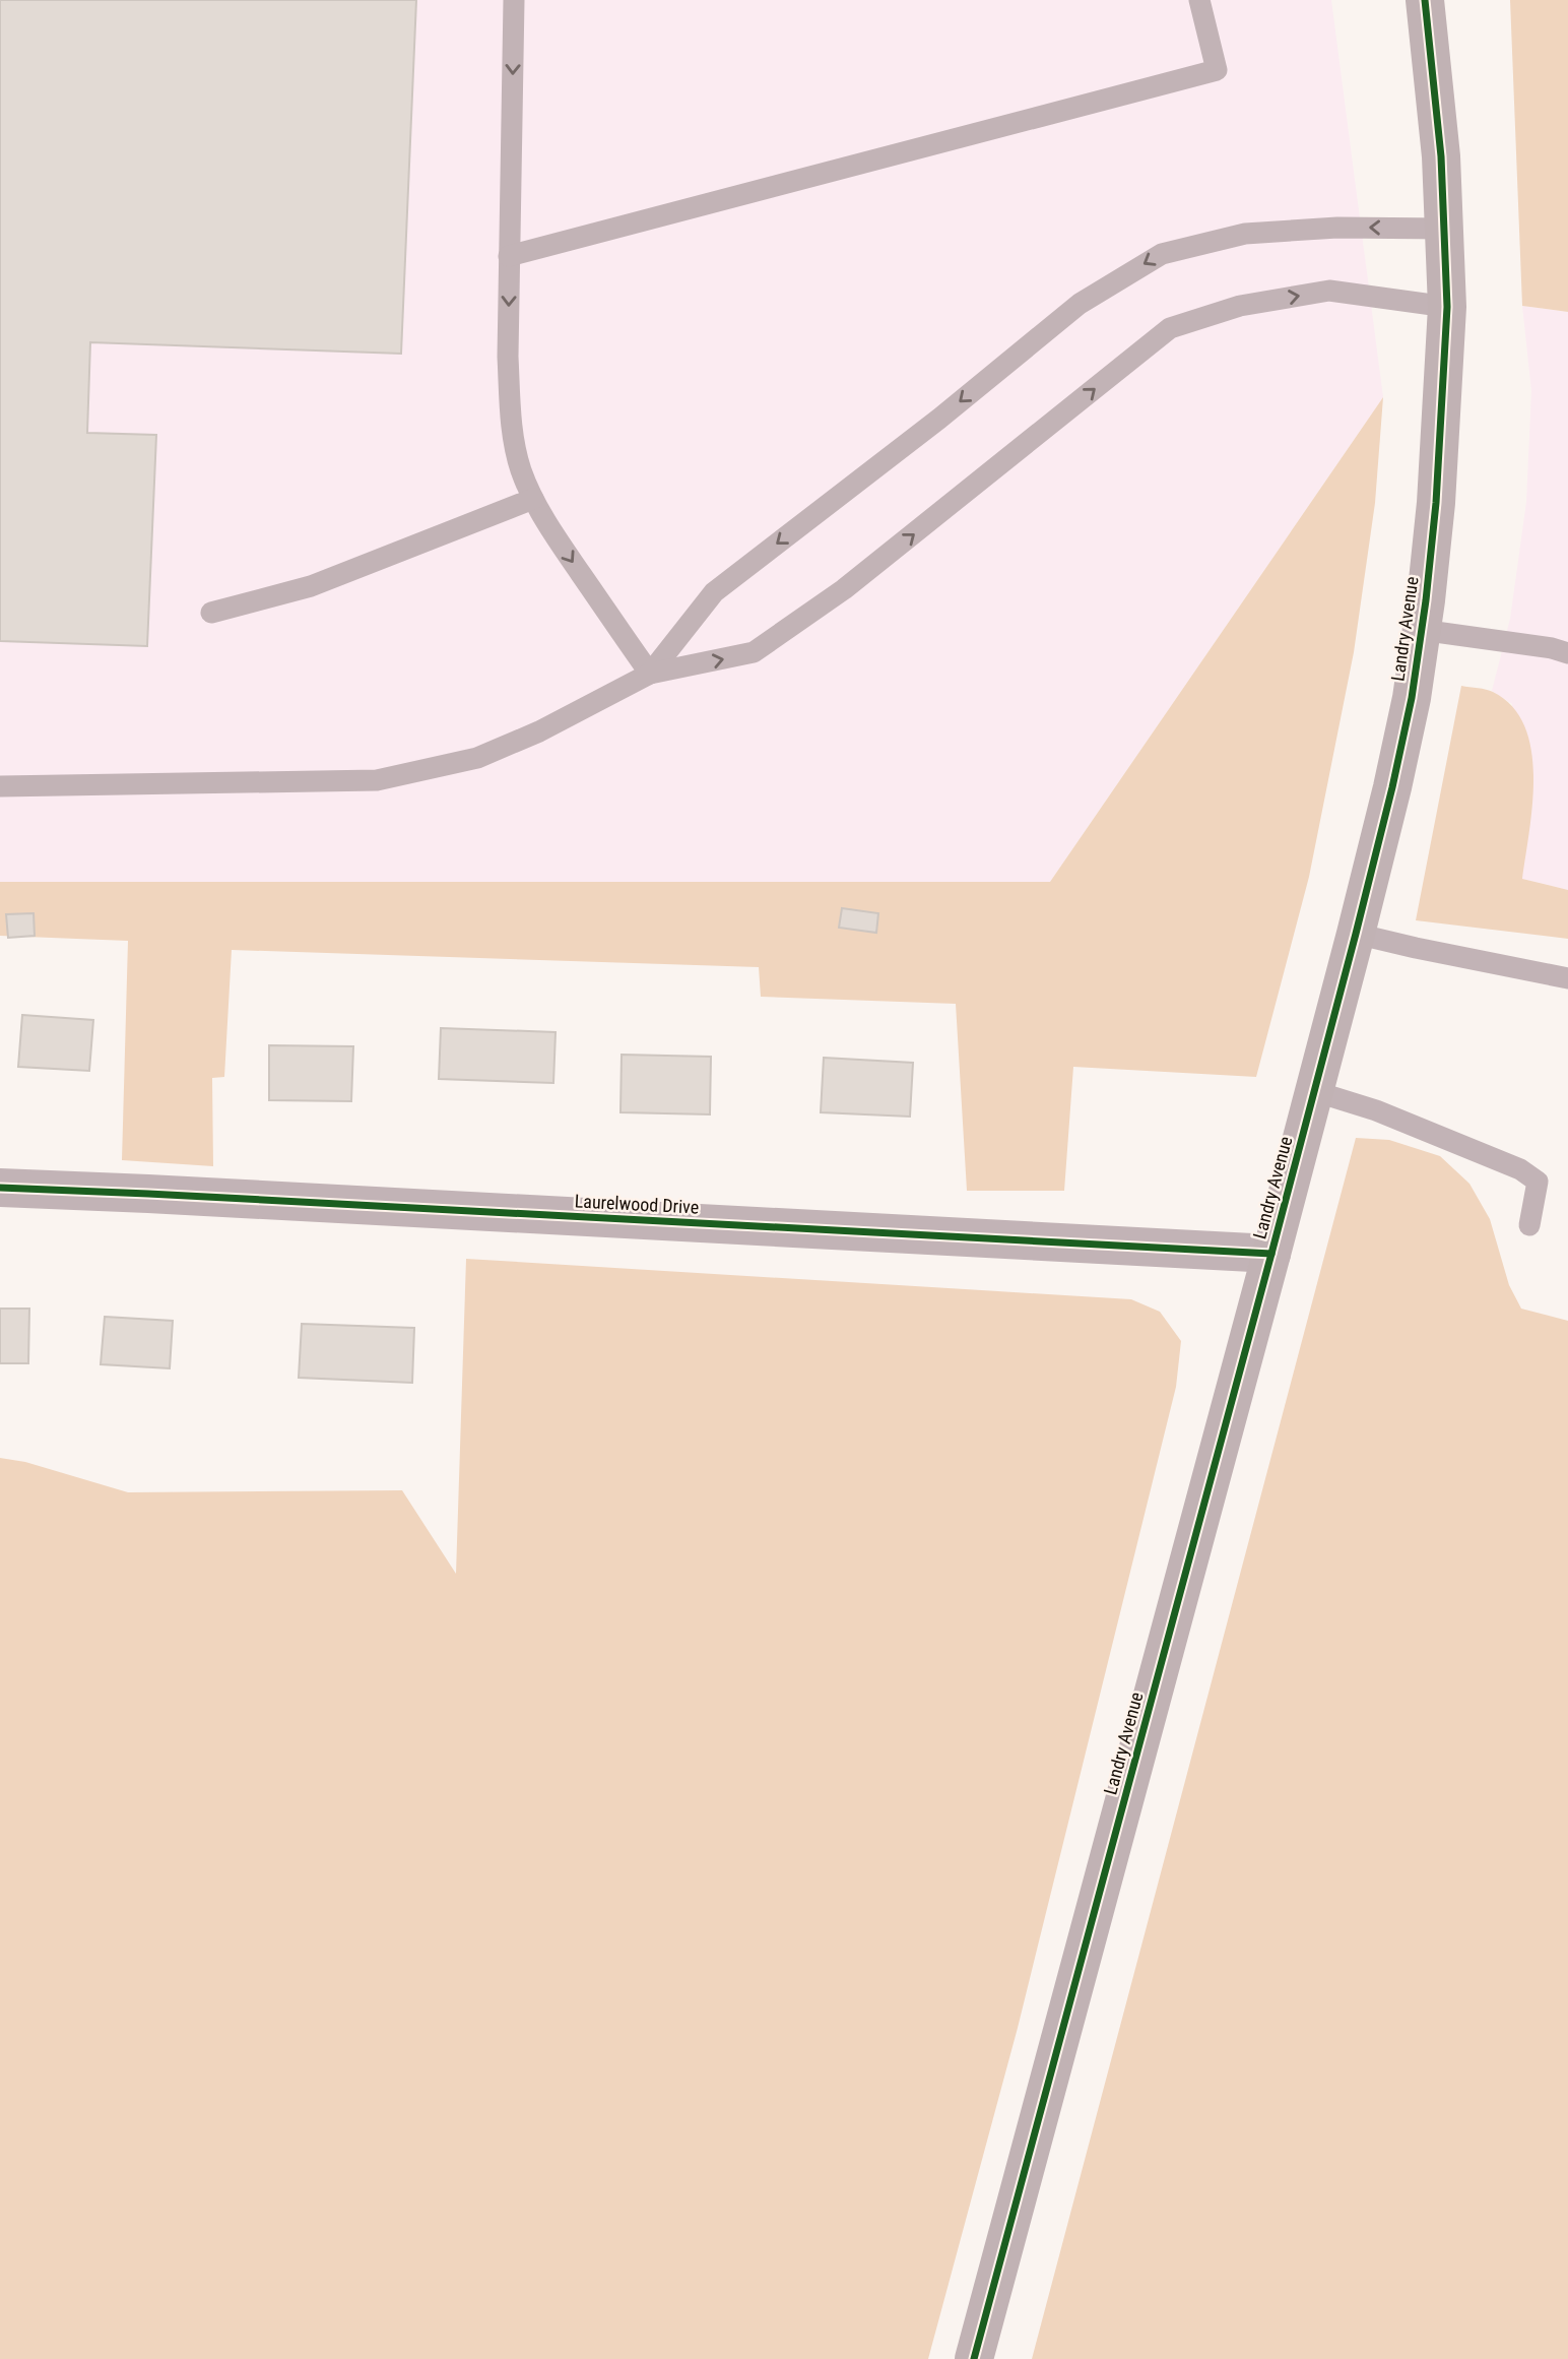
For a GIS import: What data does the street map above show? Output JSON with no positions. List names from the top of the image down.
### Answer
{
  "streets": {
    "street": ["Landry Avenue", "Laurelwood Drive"]
  },
  "crossings": [
    ["Landry Avenue", "Laurelwood Drive"]
  ]
}
